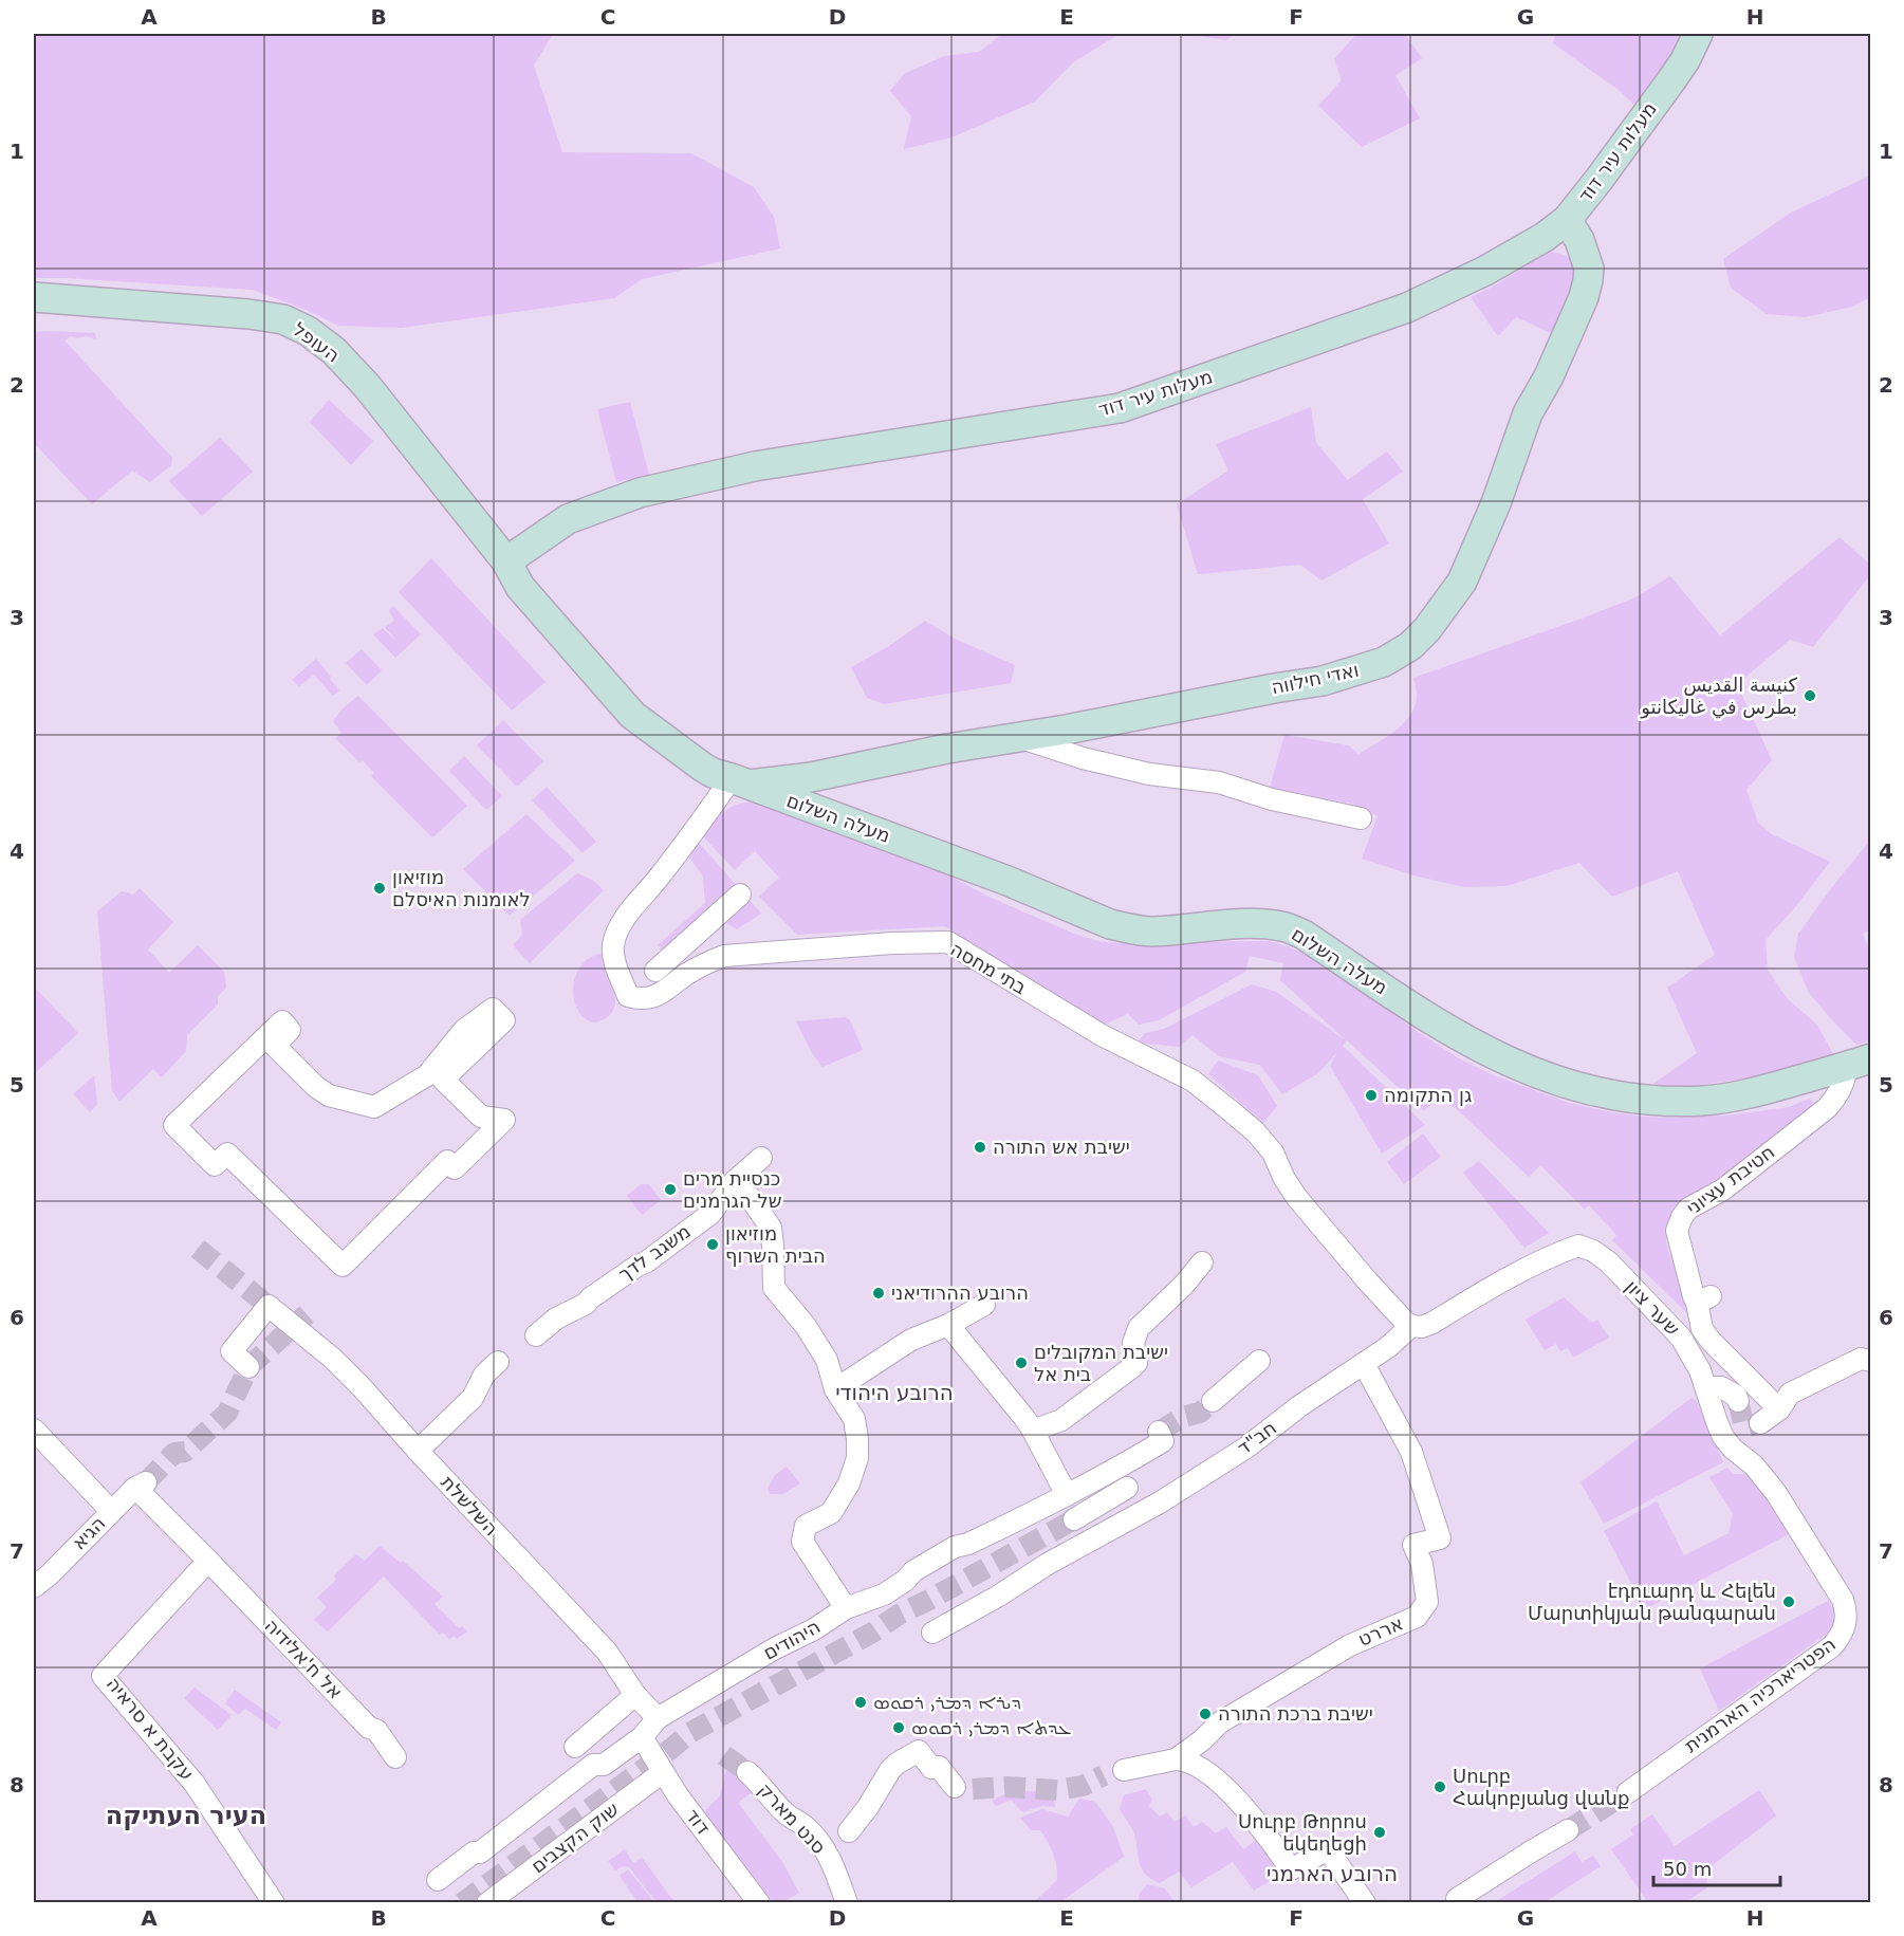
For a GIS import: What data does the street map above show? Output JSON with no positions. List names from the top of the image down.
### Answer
{
  "streets": {
    "street": [
      "מעלות עיר דוד",
      "העופל",
      "ואדי חילווה",
      "מעלה השלום",
      "בתי מחסה",
      "חטיבת עציוני",
      "משגב לדך",
      "שער ציון",
      "חב\"ד",
      "השלשלת",
      "הגיא",
      "אררט",
      "היהודים",
      "אל ח'אלידיה",
      "הפטריארכיה הארמנית",
      "עקבת א סראיה",
      "סנט מארק",
      "דוד",
      "שוק הקצבים"
    ]
  },
  "crossings": [
    ["מעלות עיר דוד", "העופל"],
    ["מעלות עיר דוד", "ואדי חילווה"],
    ["מעלות עיר דוד", "מעלה השלום"],
    ["העופל", "מעלה השלום"],
    ["ואדי חילווה", "מעלה השלום"],
    ["ואדי חילווה", "בתי מחסה"],
    ["מעלה השלום", "בתי מחסה"],
    ["מעלה השלום", "חטיבת עציוני"],
    ["בתי מחסה", "חב\"ד"],
    ["שער ציון", "חב\"ד"],
    ["שער ציון", "הפטריארכיה הארמנית"],
    ["חב\"ד", "אררט"],
    ["השלשלת", "היהודים"],
    ["הגיא", "אל ח'אלידיה"],
    ["הגיא", "עקבת א סראיה"],
    ["היהודים", "דוד"],
    ["אל ח'אלידיה", "עקבת א סראיה"],
    ["דוד", "שוק הקצבים"]
  ],
  "districts": ["הרובע היהודי", "העיר העתיקה", "הרובע הארמני"],
  "places": [
    "كنيسة القديس بطرس في غاليكانتو",
    "מוזיאון לאומנות האיסלם",
    "גן התקומה",
    "ישיבת אש התורה",
    "כנסיית מרים של הגרמנים",
    "מוזיאון הבית השרוף",
    "הרובע ההרודיאני",
    "ישיבת המקובלים בית אל",
    "էդուարդ և Հելեն Մարտիկյան թանգարան",
    "ܕܝܪܐ ܕܡܪܝ ܪܩܘܣ",
    "ישיבת ברכת התורה",
    "ܥܕܬܐ ܕܡܪܝ ܪܩܘܣ",
    "Սուրբ Հակոբյանց վանք",
    "Սուրբ Թորոս եկեղեցի"
  ],
  "scale_bar": "50 m",
  "grid": {
    "columns": [
      "A",
      "B",
      "C",
      "D",
      "E",
      "F",
      "G",
      "H"
    ],
    "rows": [
      "1",
      "2",
      "3",
      "4",
      "5",
      "6",
      "7",
      "8"
    ]
  }
}
